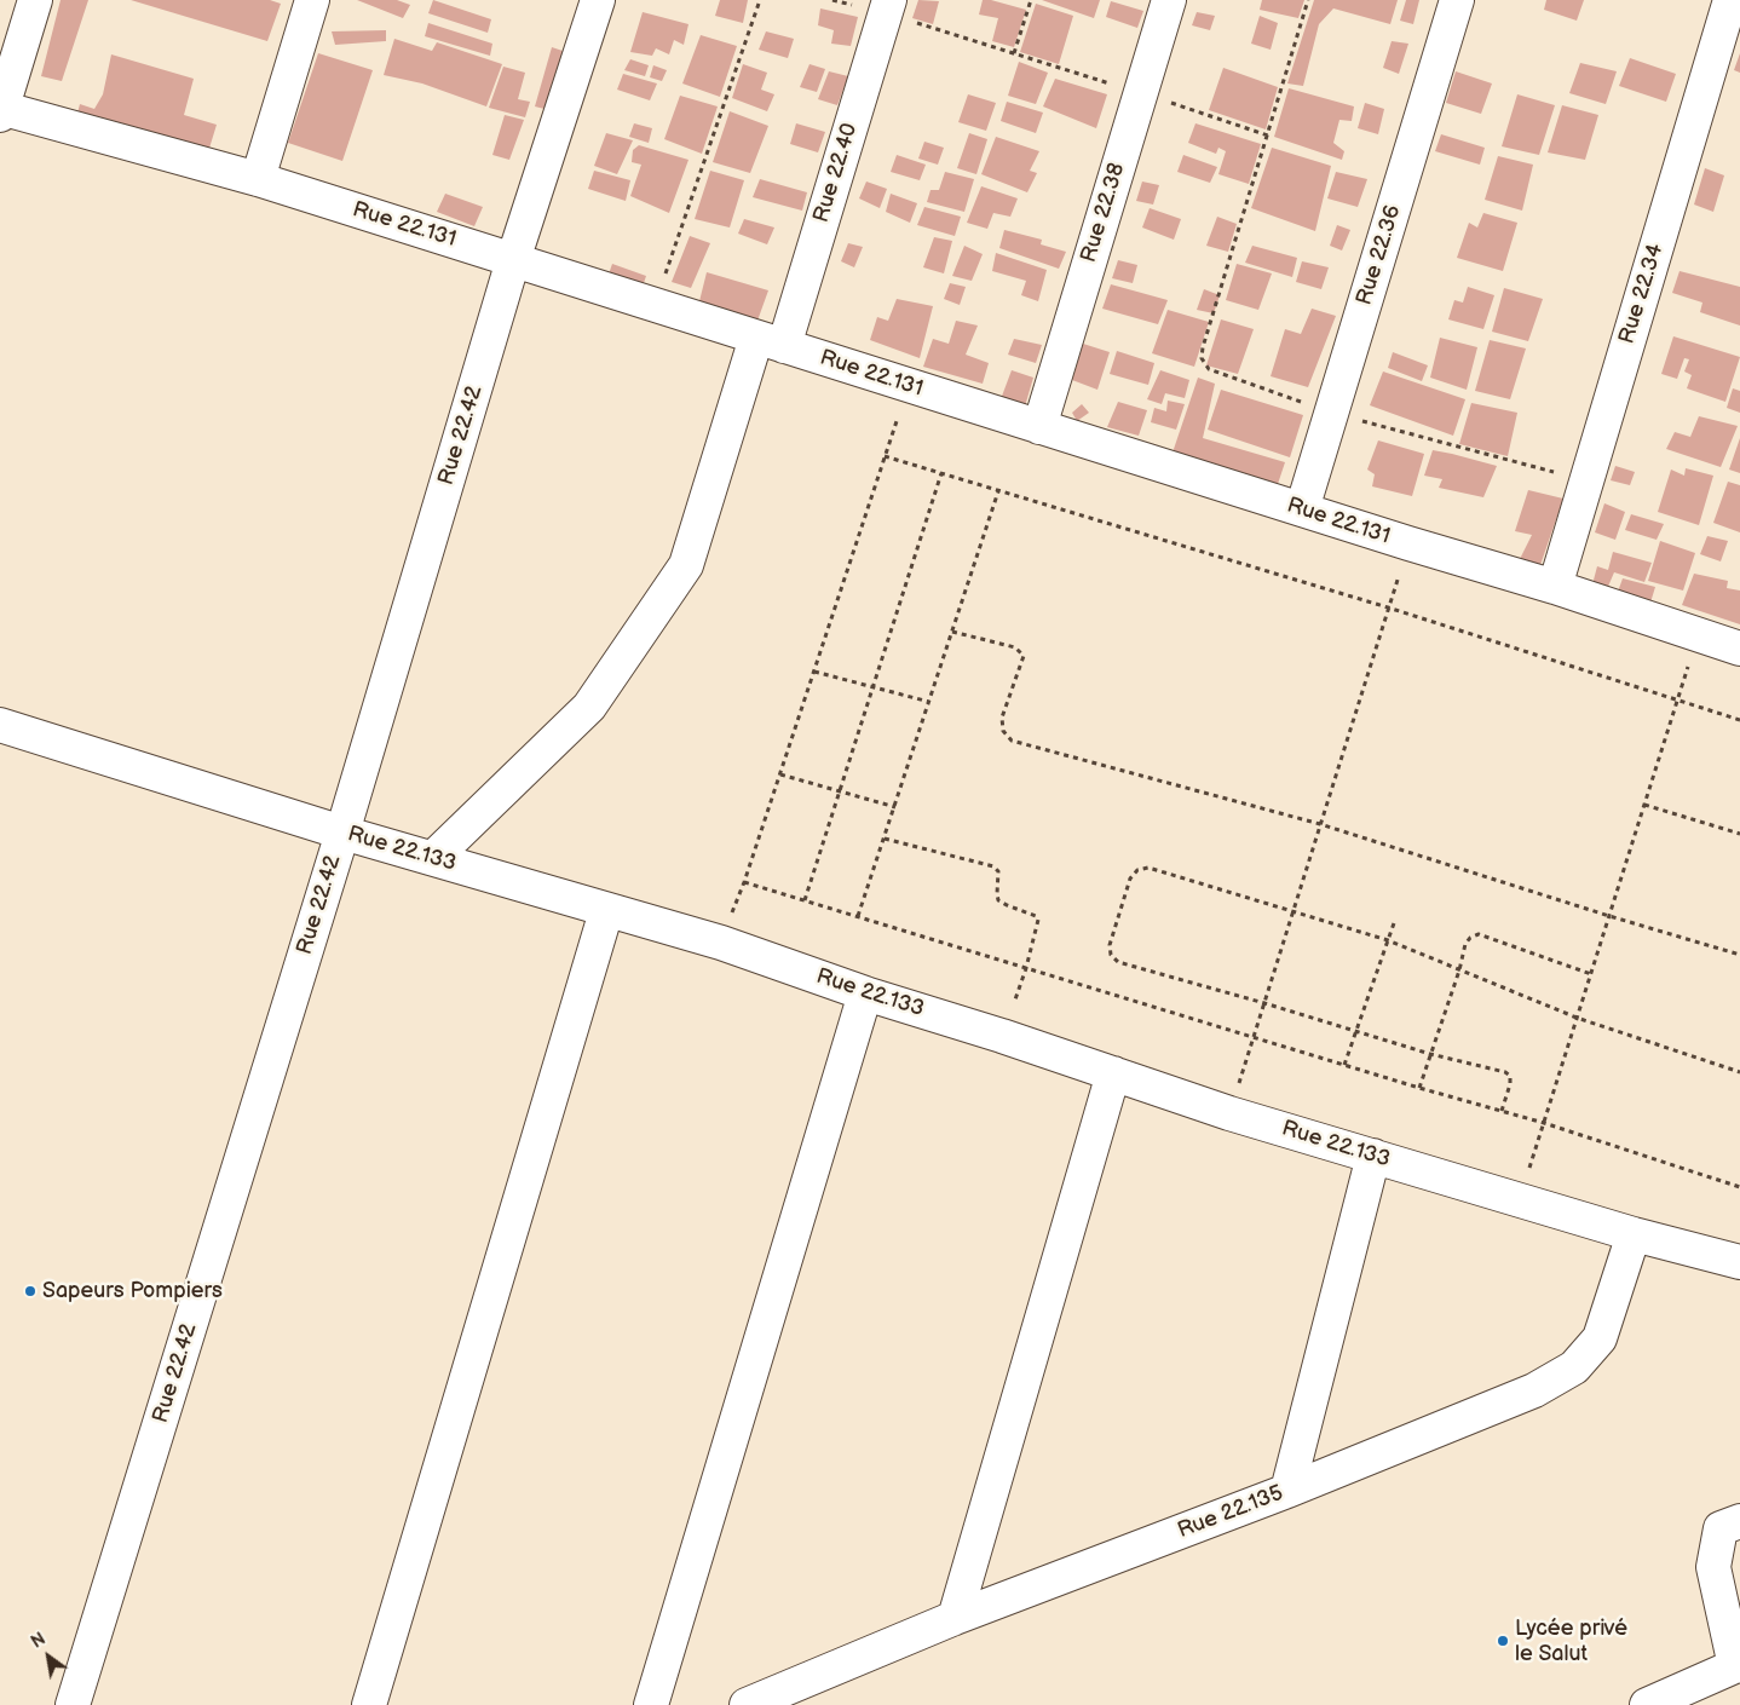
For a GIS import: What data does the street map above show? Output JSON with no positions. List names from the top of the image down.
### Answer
{
  "streets": {
    "street": [
      "Rue 22.40",
      "Rue 22.38",
      "Rue 22.131",
      "Rue 22.36",
      "Rue 22.34",
      "Rue 22.42",
      "Rue 22.133",
      "Rue 22.135"
    ]
  },
  "crossings": [
    ["Rue 22.40", "Rue 22.131"],
    ["Rue 22.40", "Rue 22.133"],
    ["Rue 22.38", "Rue 22.131"],
    ["Rue 22.131", "Rue 22.36"],
    ["Rue 22.131", "Rue 22.34"],
    ["Rue 22.131", "Rue 22.42"],
    ["Rue 22.42", "Rue 22.133"],
    ["Rue 22.133", "Rue 22.135"]
  ],
  "places": ["Sapeurs Pompiers", "Lycée privé le Salut"],
  "north": "top left"
}
